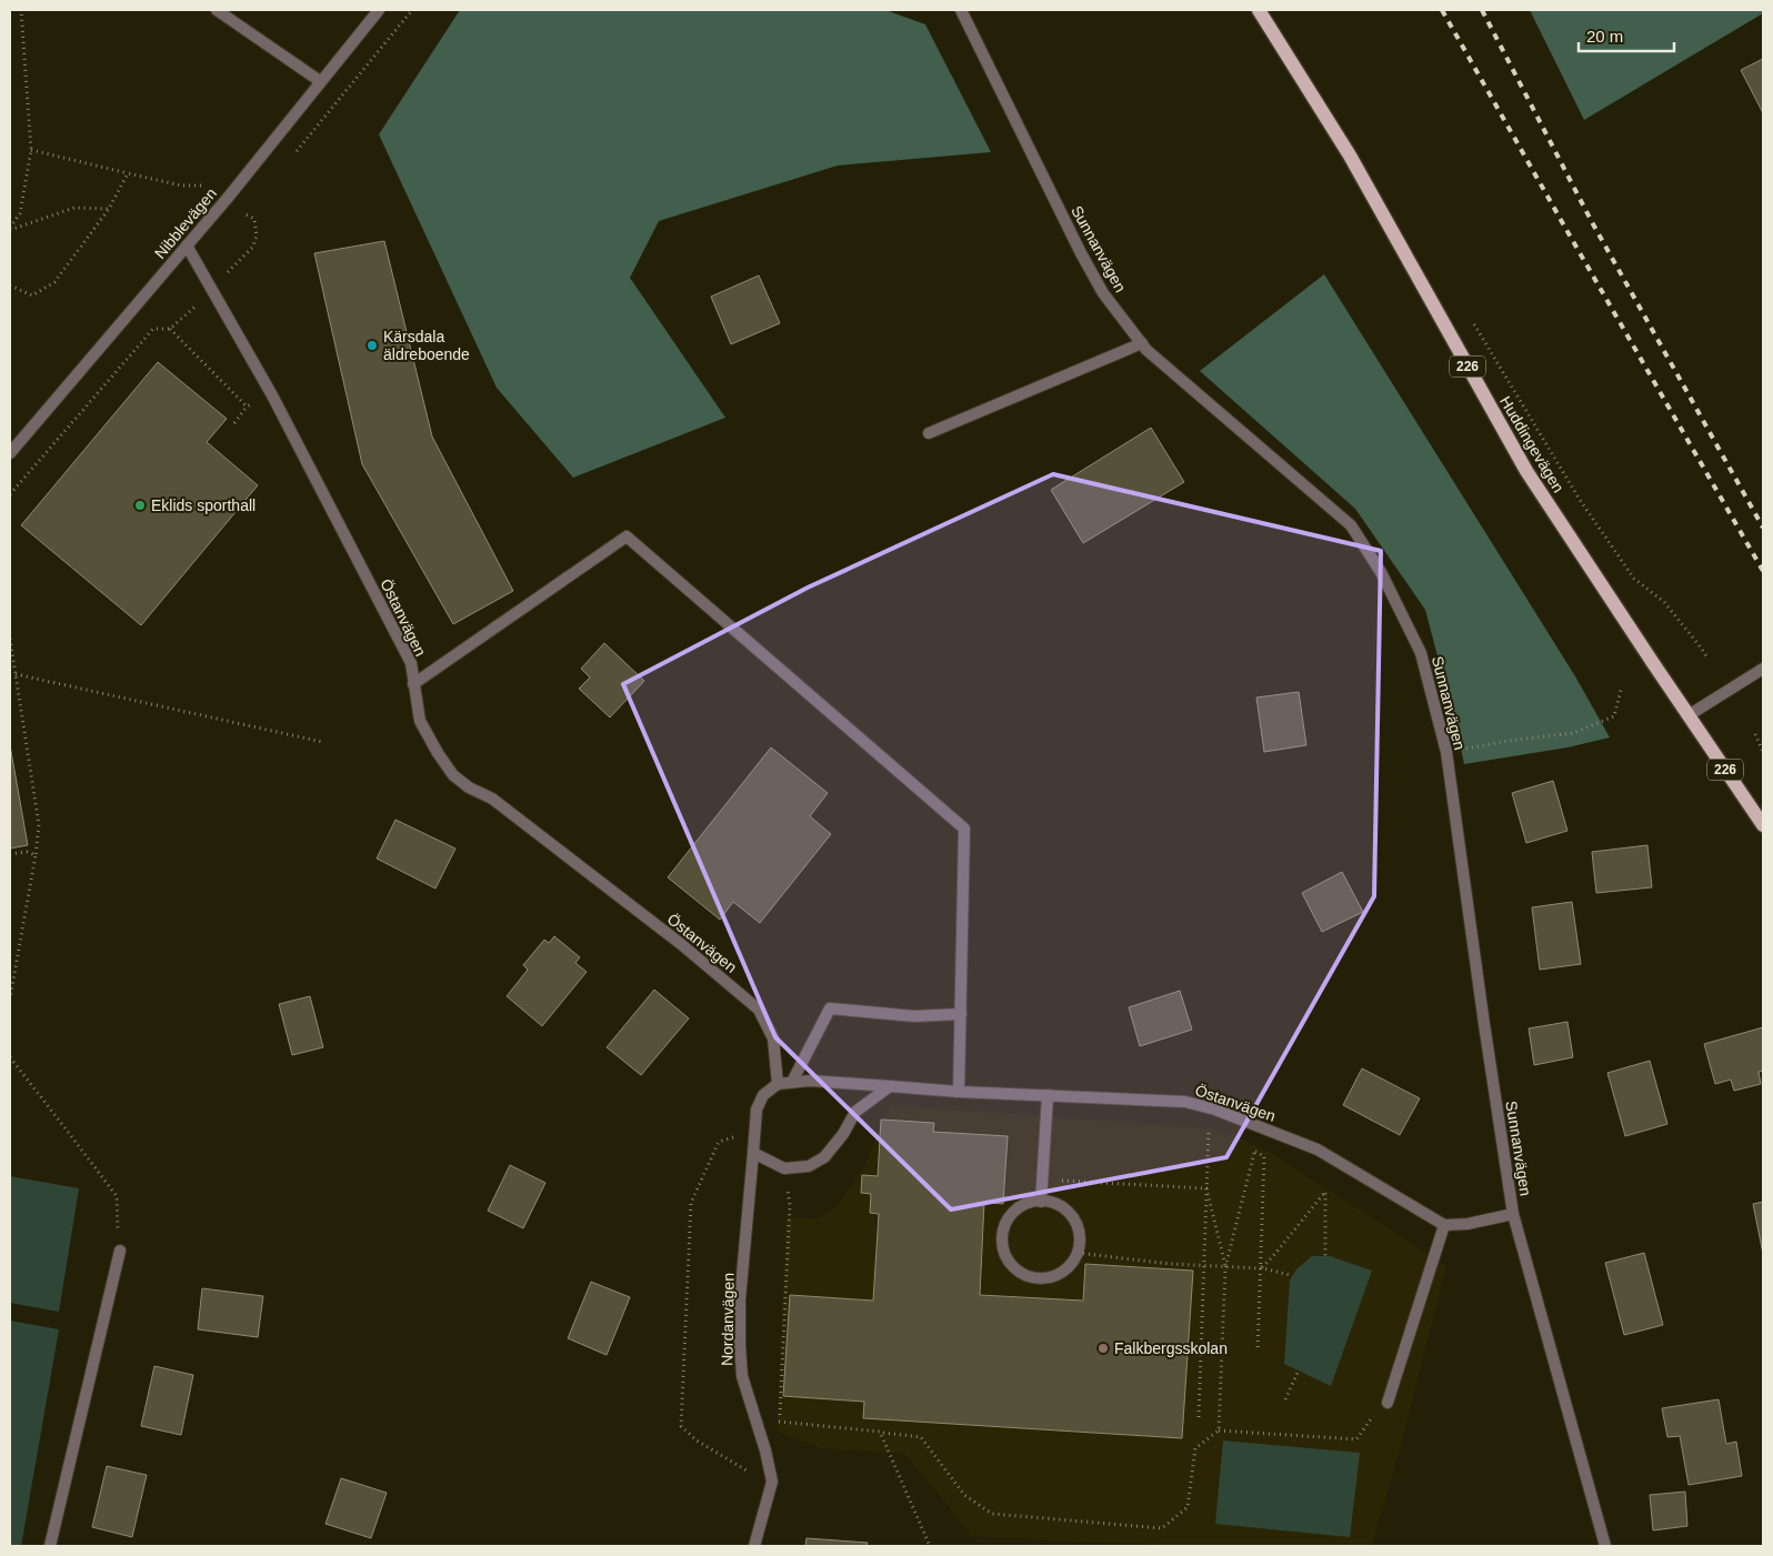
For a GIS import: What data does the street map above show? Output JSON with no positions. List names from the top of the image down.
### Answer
{
  "streets": {
    "main road": ["226", "Huddingevägen"],
    "street": [
      "Nibblevägen",
      "Sunnanvägen",
      "Östanvägen",
      "Nordanvägen"
    ]
  },
  "crossings": [
    ["Nibblevägen", "Östanvägen"]
  ],
  "places": ["Kärsdala äldreboende", "Eklids sporthall", "Falkbergsskolan"],
  "scale_bar": "20 m"
}
